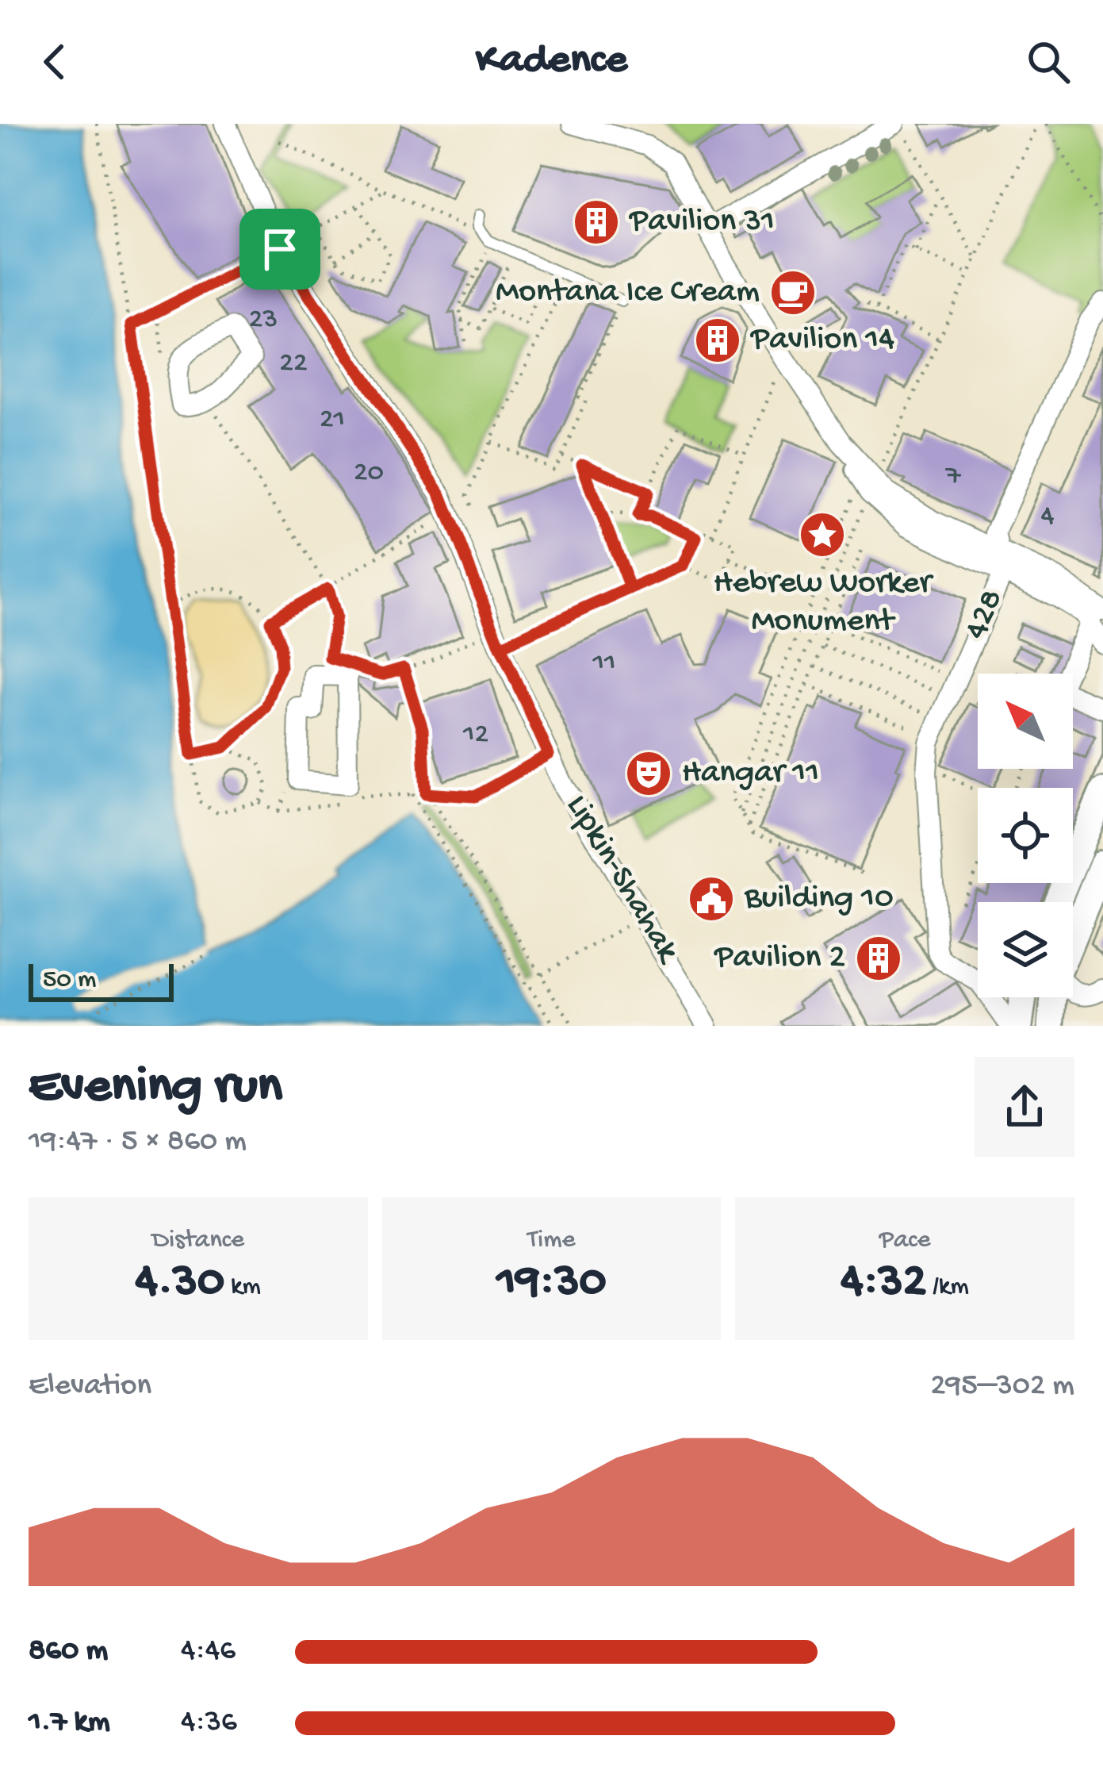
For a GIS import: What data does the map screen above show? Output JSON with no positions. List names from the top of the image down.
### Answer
{
  "streets": {
    "street": ["428", "Lipkin-Shahak"]
  },
  "places": {
    "building": ["Pavilion 31", "Pavilion 14", "Pavilion 2"],
    "cafe": ["Montana Ice Cream"],
    "place": ["Hebrew Worker Monument"],
    "theatre": ["Hangar 11"],
    "public building": ["Building 10"]
  },
  "house_numbers": [
    "23",
    "22",
    "21",
    "20",
    "7",
    "4",
    "11",
    "12"
  ],
  "scale_bar": "50 m",
  "north": "top left",
  "page": {
    "header": "Kadence",
    "scale": "50 m",
    "heading": ["Evening run", "19:47 · 5 × 860 m"],
    "stats": [
      ["Distance", "4.30 km"],
      ["Time", "19:30"],
      ["Pace", "4:32 /km"]
    ],
    "chart": ["Elevation", "295–302 m"],
    "list": [
      {
        "name": "860 m",
        "note": "4:46"
      },
      {
        "name": "1.7 km",
        "note": "4:36"
      }
    ]
  }
}
